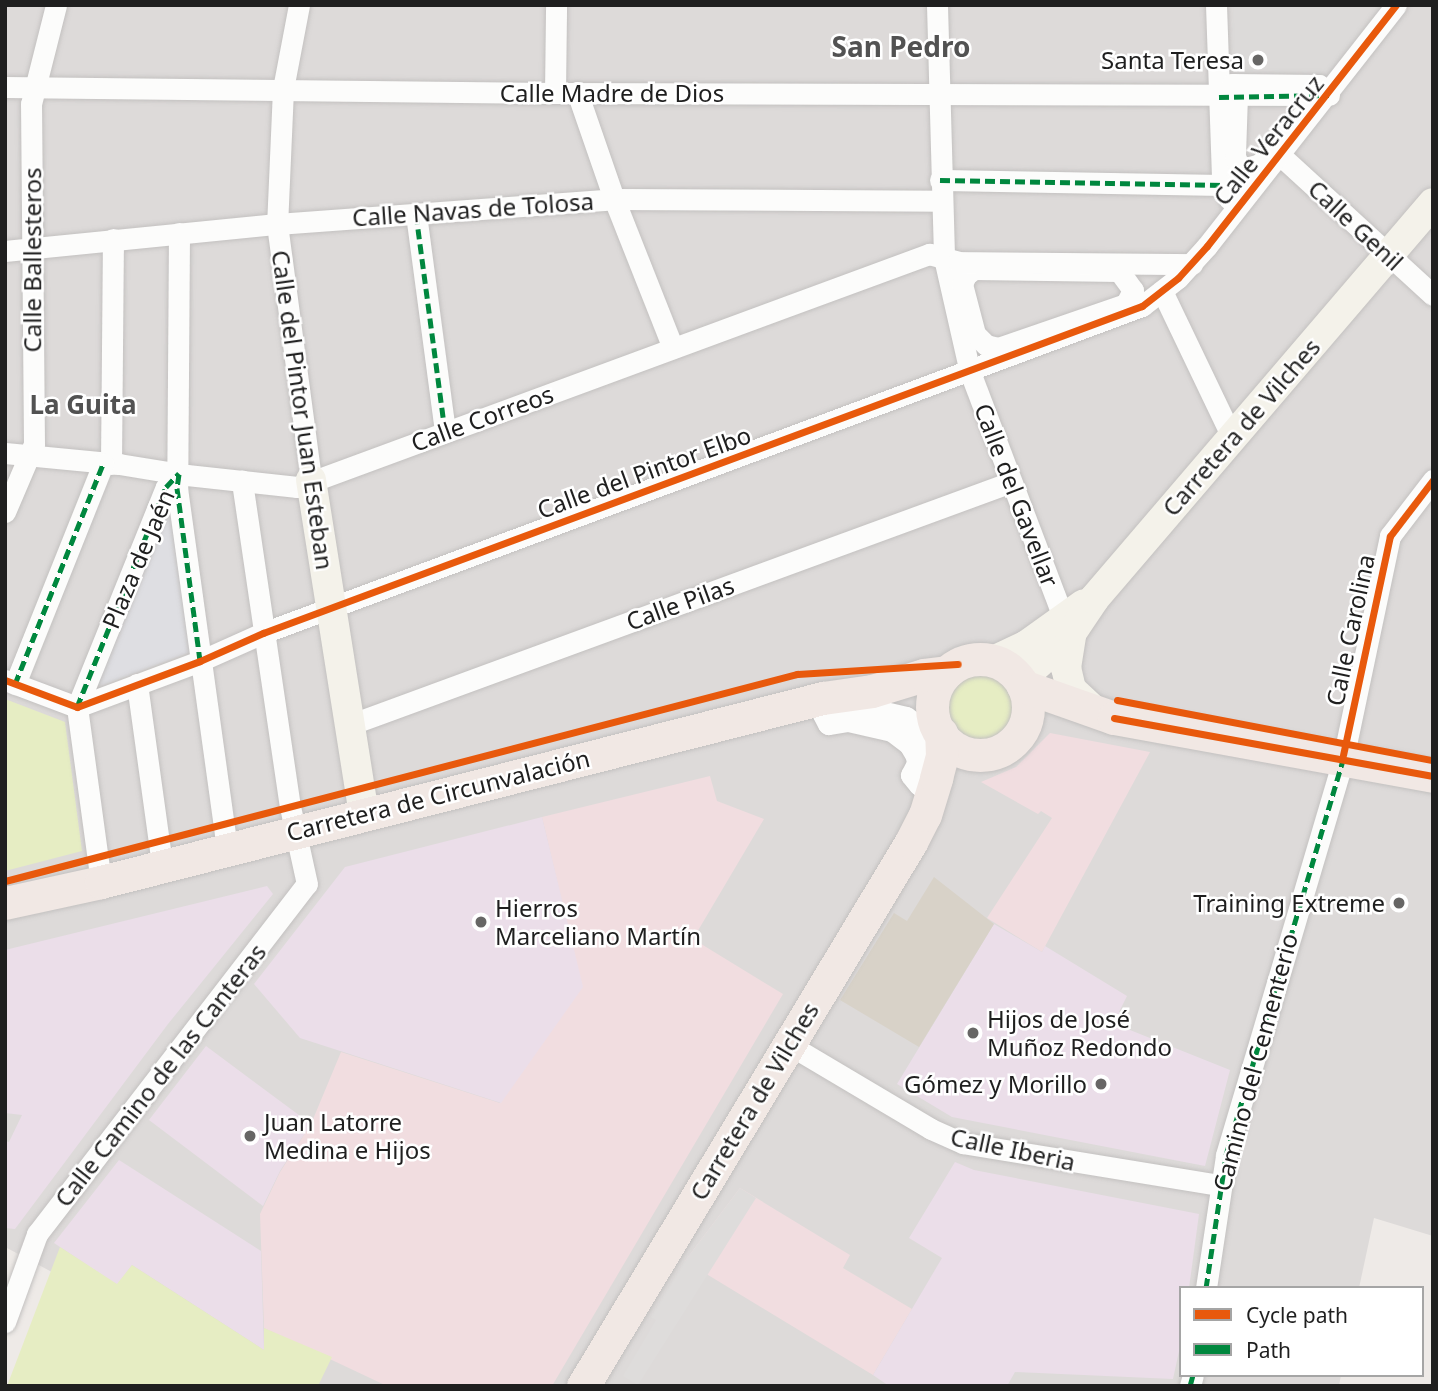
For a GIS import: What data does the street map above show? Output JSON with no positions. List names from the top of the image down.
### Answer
{
  "streets": {
    "main road": ["Carretera de Vilches", "Carretera de Circunvalación"],
    "street": [
      "Calle Madre de Dios",
      "Calle Veracruz",
      "Calle Navas de Tolosa",
      "Calle Genil",
      "Calle Ballesteros",
      "Calle del Pintor Juan Esteban",
      "Calle Correos",
      "Calle del Pintor Elbo",
      "Calle del Gavellar",
      "Plaza de Jaén",
      "Calle Pilas",
      "Calle Carolina",
      "Camino del Cementerio",
      "Calle Camino de las Canteras",
      "Calle Iberia"
    ]
  },
  "crossings": [
    ["Calle Madre de Dios", "Calle Veracruz"],
    ["Calle Madre de Dios", "Calle Ballesteros"],
    ["Calle Madre de Dios", "Calle del Pintor Juan Esteban"],
    ["Calle Madre de Dios", "Calle del Gavellar"],
    ["Calle Veracruz", "Calle Genil"],
    ["Calle Veracruz", "Calle Correos"],
    ["Calle Veracruz", "Calle del Pintor Elbo"],
    ["Calle Navas de Tolosa", "Calle Ballesteros"],
    ["Calle Navas de Tolosa", "Calle del Pintor Juan Esteban"],
    ["Calle Navas de Tolosa", "Calle del Gavellar"],
    ["Calle Genil", "Carretera de Vilches"],
    ["Calle Ballesteros", "Calle Correos"],
    ["Calle del Pintor Juan Esteban", "Calle Correos"],
    ["Calle del Pintor Juan Esteban", "Calle del Pintor Elbo"],
    ["Calle del Pintor Juan Esteban", "Calle Pilas"],
    ["Calle del Pintor Juan Esteban", "Carretera de Circunvalación"],
    ["Calle Correos", "Calle del Gavellar"],
    ["Calle Correos", "Plaza de Jaén"],
    ["Carretera de Vilches", "Calle del Gavellar"],
    ["Carretera de Vilches", "Carretera de Circunvalación"],
    ["Carretera de Vilches", "Calle Iberia"],
    ["Calle del Pintor Elbo", "Calle del Gavellar"],
    ["Calle del Pintor Elbo", "Plaza de Jaén"],
    ["Calle del Gavellar", "Calle Pilas"],
    ["Plaza de Jaén", "Carretera de Circunvalación"],
    ["Calle Carolina", "Camino del Cementerio"],
    ["Carretera de Circunvalación", "Calle Camino de las Canteras"],
    ["Camino del Cementerio", "Calle Iberia"]
  ],
  "districts": ["San Pedro", "La Guita"],
  "places": [
    "Santa Teresa",
    "Training Extreme",
    "Hierros Marceliano Martín",
    "Hijos de José Muñoz Redondo",
    "Gómez y Morillo",
    "Juan Latorre Medina e Hijos"
  ],
  "legend": ["Cycle path", "Path"]
}
